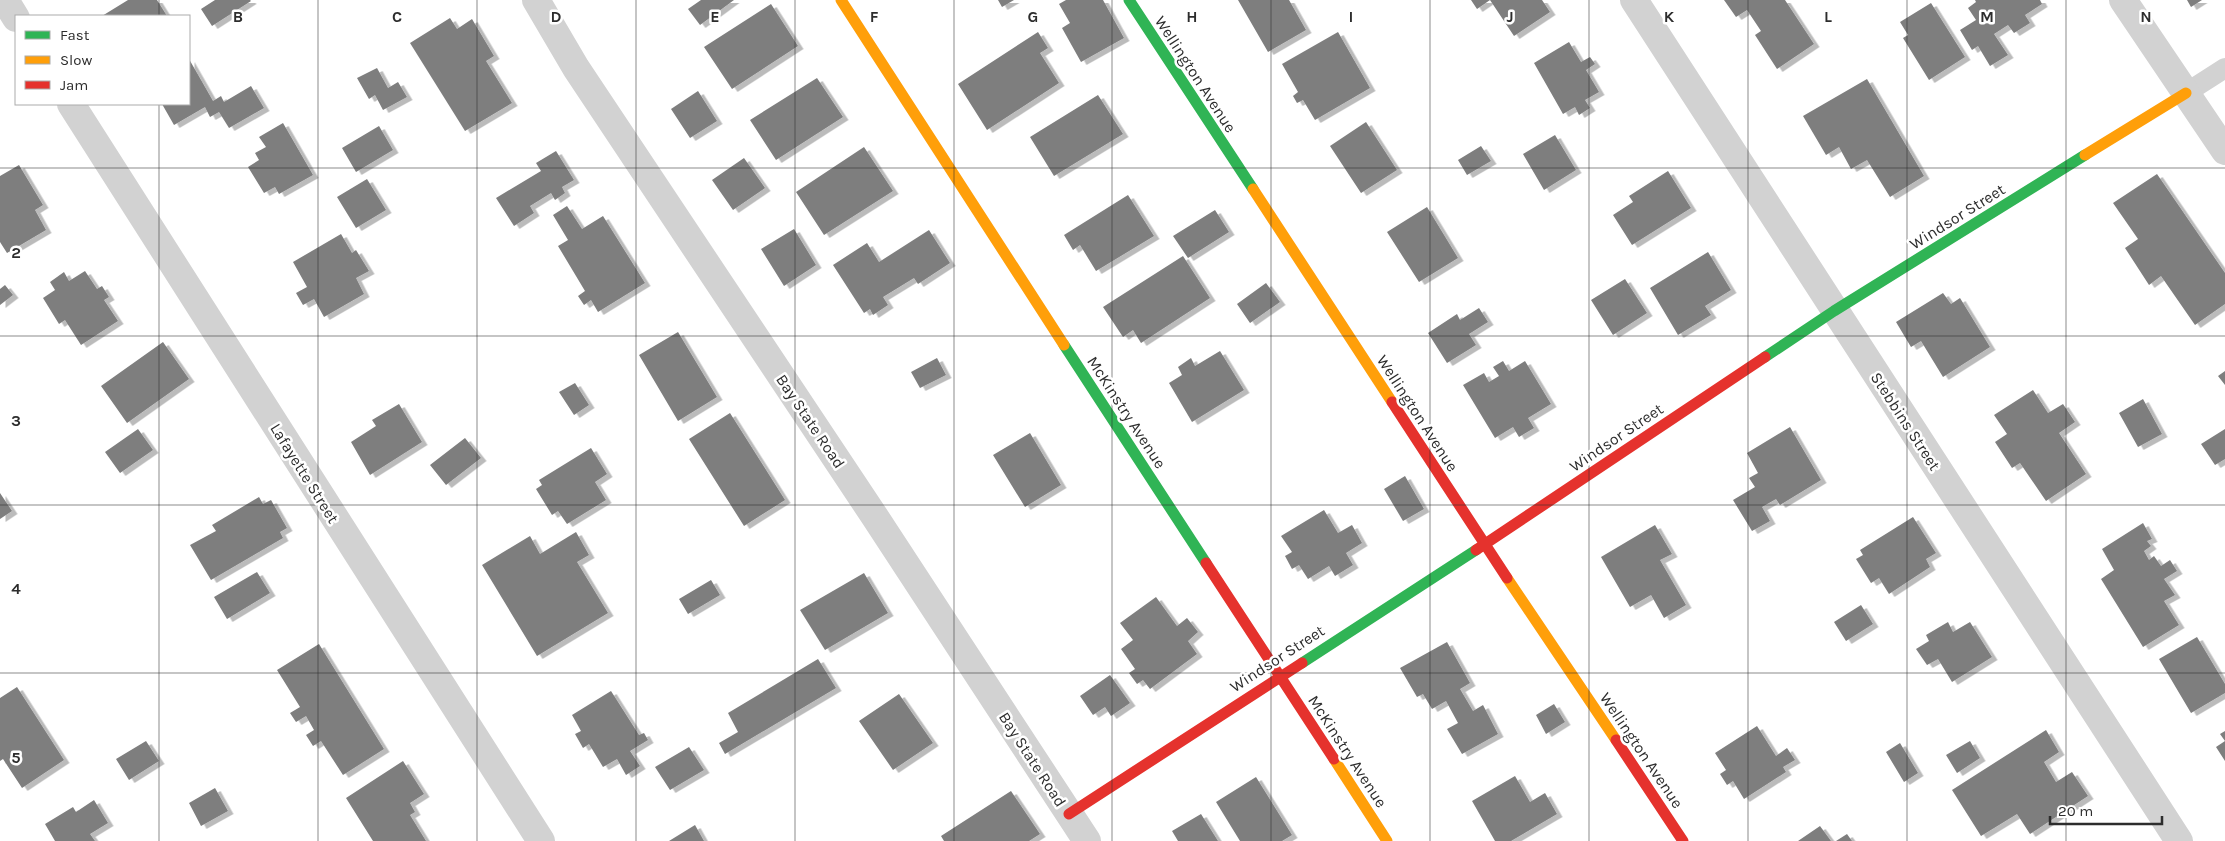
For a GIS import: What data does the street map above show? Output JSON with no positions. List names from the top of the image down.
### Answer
{
  "streets": {
    "street": [
      "Wellington Avenue",
      "Windsor Street",
      "McKinstry Avenue",
      "Bay State Road",
      "Stebbins Street",
      "Lafayette Street"
    ]
  },
  "crossings": [
    ["Wellington Avenue", "Windsor Street"],
    ["Windsor Street", "McKinstry Avenue"],
    ["Windsor Street", "Bay State Road"],
    ["Windsor Street", "Stebbins Street"]
  ],
  "legend": ["Fast", "Slow", "Jam"],
  "scale_bar": "20 m",
  "grid": {
    "columns": [
      "B",
      "C",
      "D",
      "E",
      "F",
      "G",
      "H",
      "I",
      "J",
      "K",
      "L",
      "M",
      "N"
    ],
    "rows": [
      "2",
      "3",
      "4",
      "5"
    ]
  }
}
